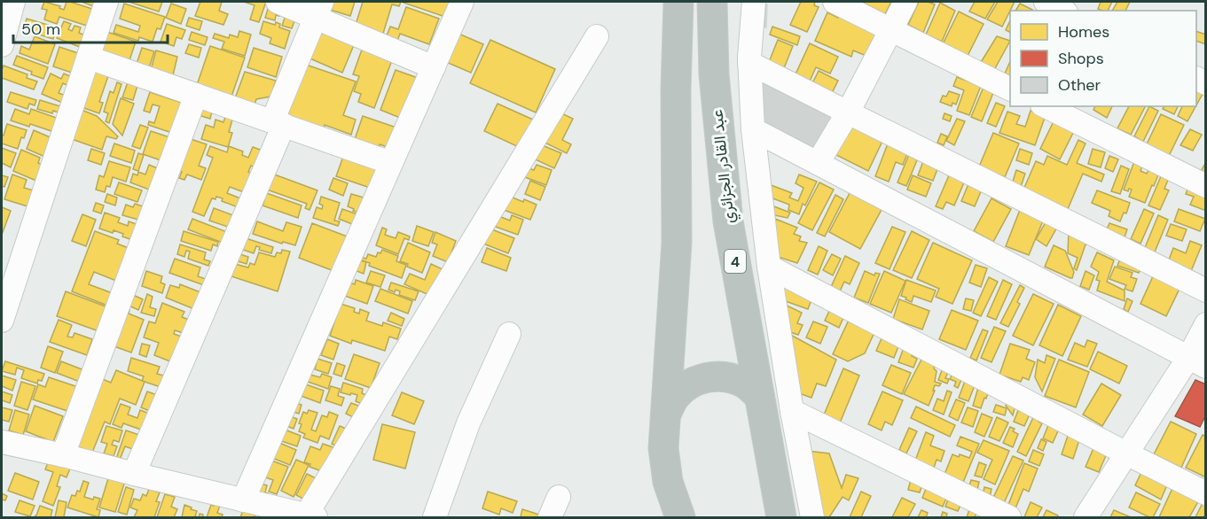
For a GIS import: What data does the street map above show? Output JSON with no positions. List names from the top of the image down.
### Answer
{
  "streets": {
    "highway": ["عبد القادر الجزائري", "4"]
  },
  "legend": ["Homes", "Shops", "Other"],
  "scale_bar": "50 m"
}
